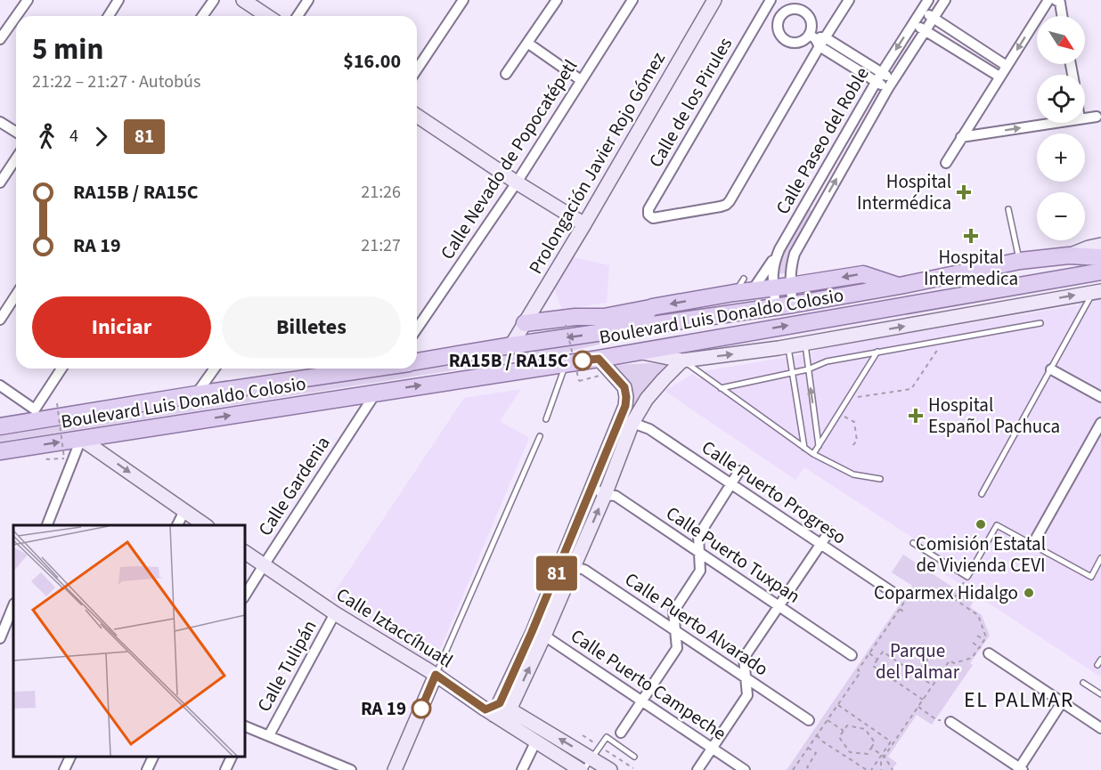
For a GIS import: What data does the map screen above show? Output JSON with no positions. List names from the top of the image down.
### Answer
{
  "streets": {
    "main road": ["Boulevard Luis Donaldo Colosio"],
    "street": [
      "Calle de los Pirules",
      "Calle Paseo del Roble",
      "Calle Nevado de Popocatépetl",
      "Prolongación Javier Rojo Gómez",
      "Calle Gardenia",
      "Calle Puerto Progreso",
      "Calle Puerto Tuxpan",
      "Calle Puerto Alvarado",
      "Calle Iztaccíhuatl",
      "Calle Tulipán",
      "Calle Puerto Campeche"
    ]
  },
  "crossings": [
    ["Calle Paseo del Roble", "Boulevard Luis Donaldo Colosio"],
    ["Prolongación Javier Rojo Gómez", "Boulevard Luis Donaldo Colosio"],
    ["Boulevard Luis Donaldo Colosio", "Calle Gardenia"],
    ["Calle Gardenia", "Calle Iztaccíhuatl"],
    ["Calle Iztaccíhuatl", "Calle Tulipán"]
  ],
  "districts": ["EL PALMAR"],
  "parks": ["Parque del Palmar"],
  "places": {
    "health": ["Hospital Intermédica", "Hospital Intermedica", "Hospital Español Pachuca"],
    "other": [
      "RA15B / RA15C",
      "Comisión Estatal de Vivienda CEVI",
      "Coparmex Hidalgo",
      "RA 19"
    ]
  },
  "lines": ["bus line 81"],
  "north": "bottom right",
  "page": {
    "on_map": "81",
    "map_buttons": ["+", "−"],
    "heading": ["5 min", "21:22 – 21:27 · Autobús", "$16.00"],
    "legs": ["4", "81"],
    "list": [
      {
        "name": "RA15B / RA15C",
        "value": "21:26"
      },
      {
        "name": "RA 19",
        "value": "21:27"
      }
    ],
    "buttons": ["Iniciar", "Billetes"]
  }
}
